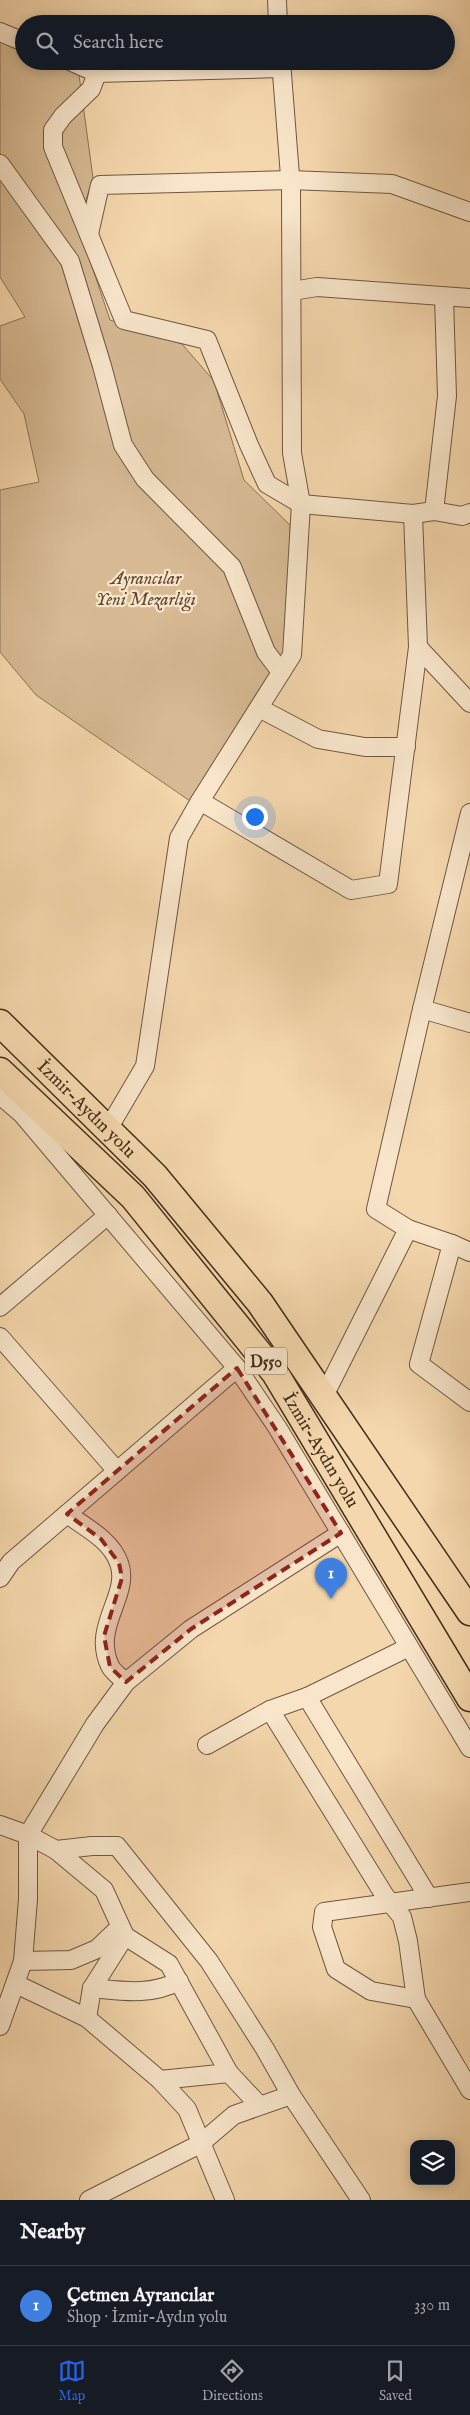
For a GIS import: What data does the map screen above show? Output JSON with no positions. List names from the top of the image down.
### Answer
{
  "streets": {
    "highway": ["İzmir-Aydın yolu", "D550"]
  },
  "parks": ["Ayrancılar Yeni Mezarlığı"],
  "page": {
    "search": "Search here",
    "pins": "1",
    "heading": "Nearby",
    "list": [
      {
        "mark": "1",
        "name": "Çetmen Ayrancılar",
        "note": "Shop · İzmir-Aydın yolu",
        "value": "330 m"
      }
    ],
    "nav": ["Map", "Directions", "Saved"]
  }
}
